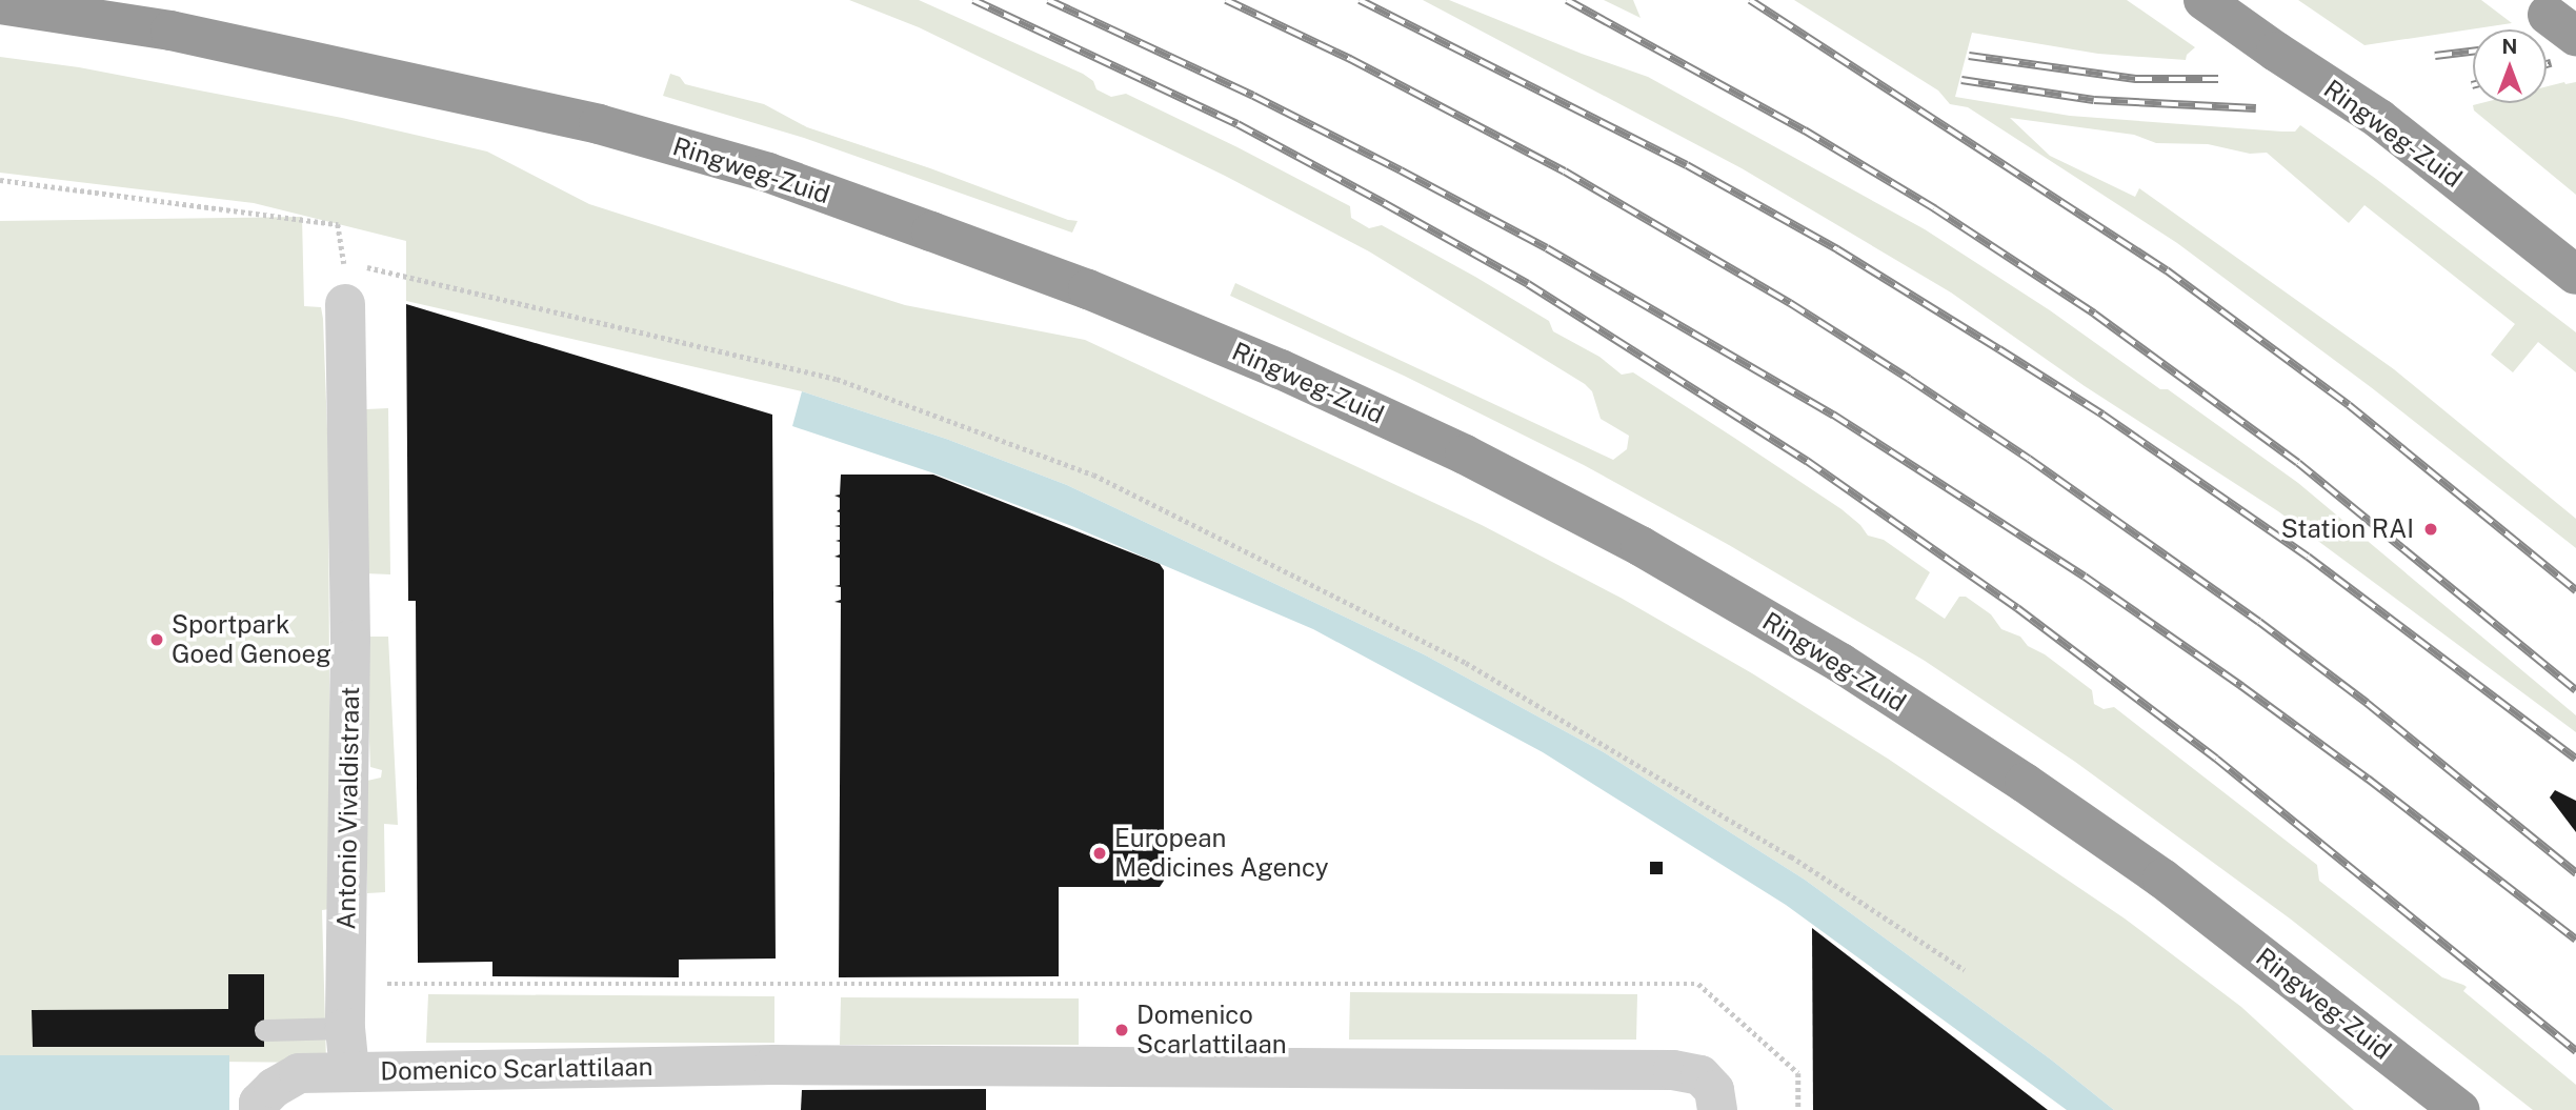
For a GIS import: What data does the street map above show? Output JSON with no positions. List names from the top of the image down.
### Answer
{
  "streets": {
    "highway": ["Ringweg-Zuid"],
    "street": ["Antonio Vivaldistraat", "Domenico Scarlattilaan"]
  },
  "crossings": [
    ["Antonio Vivaldistraat", "Domenico Scarlattilaan"]
  ],
  "places": [
    "Station RAI",
    "Sportpark Goed Genoeg",
    "European Medicines Agency",
    "Domenico Scarlattilaan"
  ],
  "north": "top"
}
